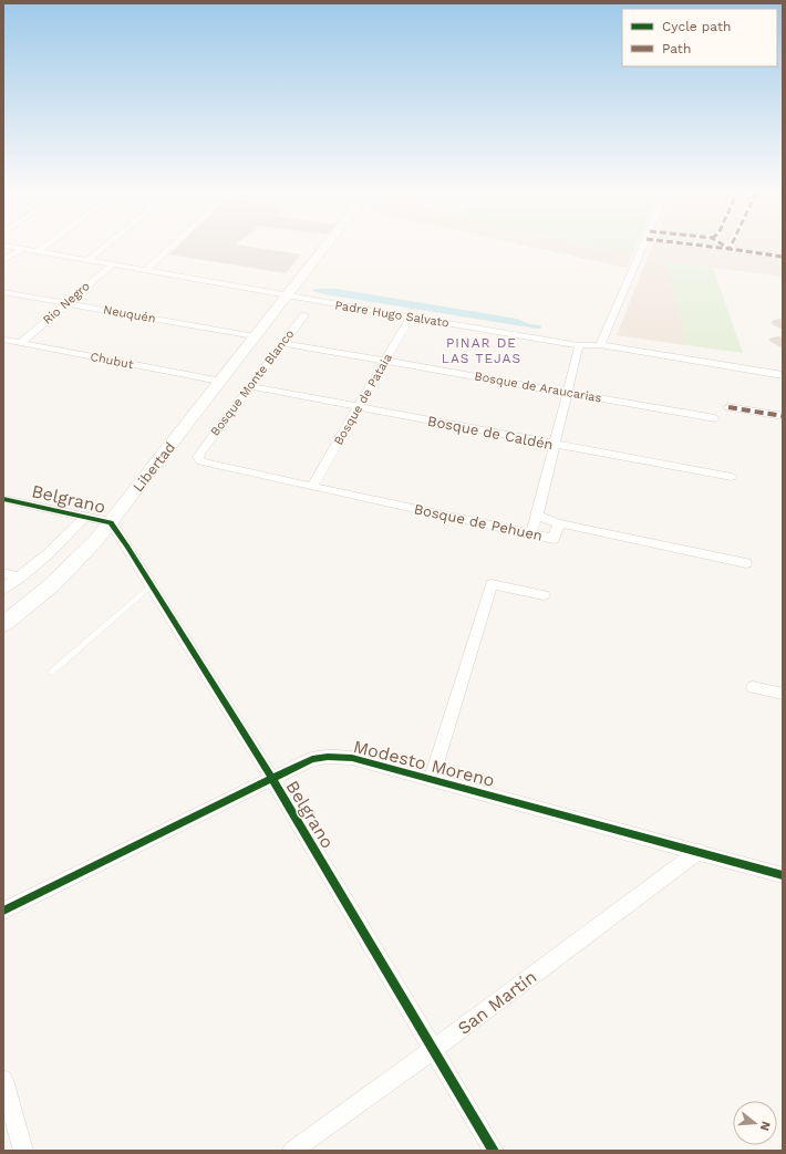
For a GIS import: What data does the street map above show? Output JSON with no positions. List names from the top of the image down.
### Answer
{
  "streets": {
    "main road": ["Libertad"],
    "street": [
      "Rio Negro",
      "Neuquén",
      "Padre Hugo Salvato",
      "Chubut",
      "Bosque Monte Blanco",
      "Bosque de Araucarias",
      "Bosque de Pataia",
      "Bosque de Caldén",
      "Belgrano",
      "Bosque de Pehuen",
      "Modesto Moreno",
      "San Martín"
    ]
  },
  "crossings": [
    ["Rio Negro", "Neuquén"],
    ["Rio Negro", "Padre Hugo Salvato"],
    ["Rio Negro", "Chubut"],
    ["Neuquén", "Libertad"],
    ["Padre Hugo Salvato", "Bosque de Pataia"],
    ["Padre Hugo Salvato", "Libertad"],
    ["Chubut", "Libertad"],
    ["Bosque Monte Blanco", "Bosque de Araucarias"],
    ["Bosque Monte Blanco", "Bosque de Caldén"],
    ["Bosque Monte Blanco", "Bosque de Pehuen"],
    ["Bosque de Araucarias", "Bosque de Pataia"],
    ["Bosque de Pataia", "Bosque de Caldén"],
    ["Bosque de Pataia", "Bosque de Pehuen"],
    ["Libertad", "Belgrano"],
    ["Belgrano", "Modesto Moreno"],
    ["Belgrano", "San Martín"],
    ["Modesto Moreno", "San Martín"]
  ],
  "districts": ["PINAR DE LAS TEJAS"],
  "legend": ["Cycle path", "Path"],
  "north": "right"
}
